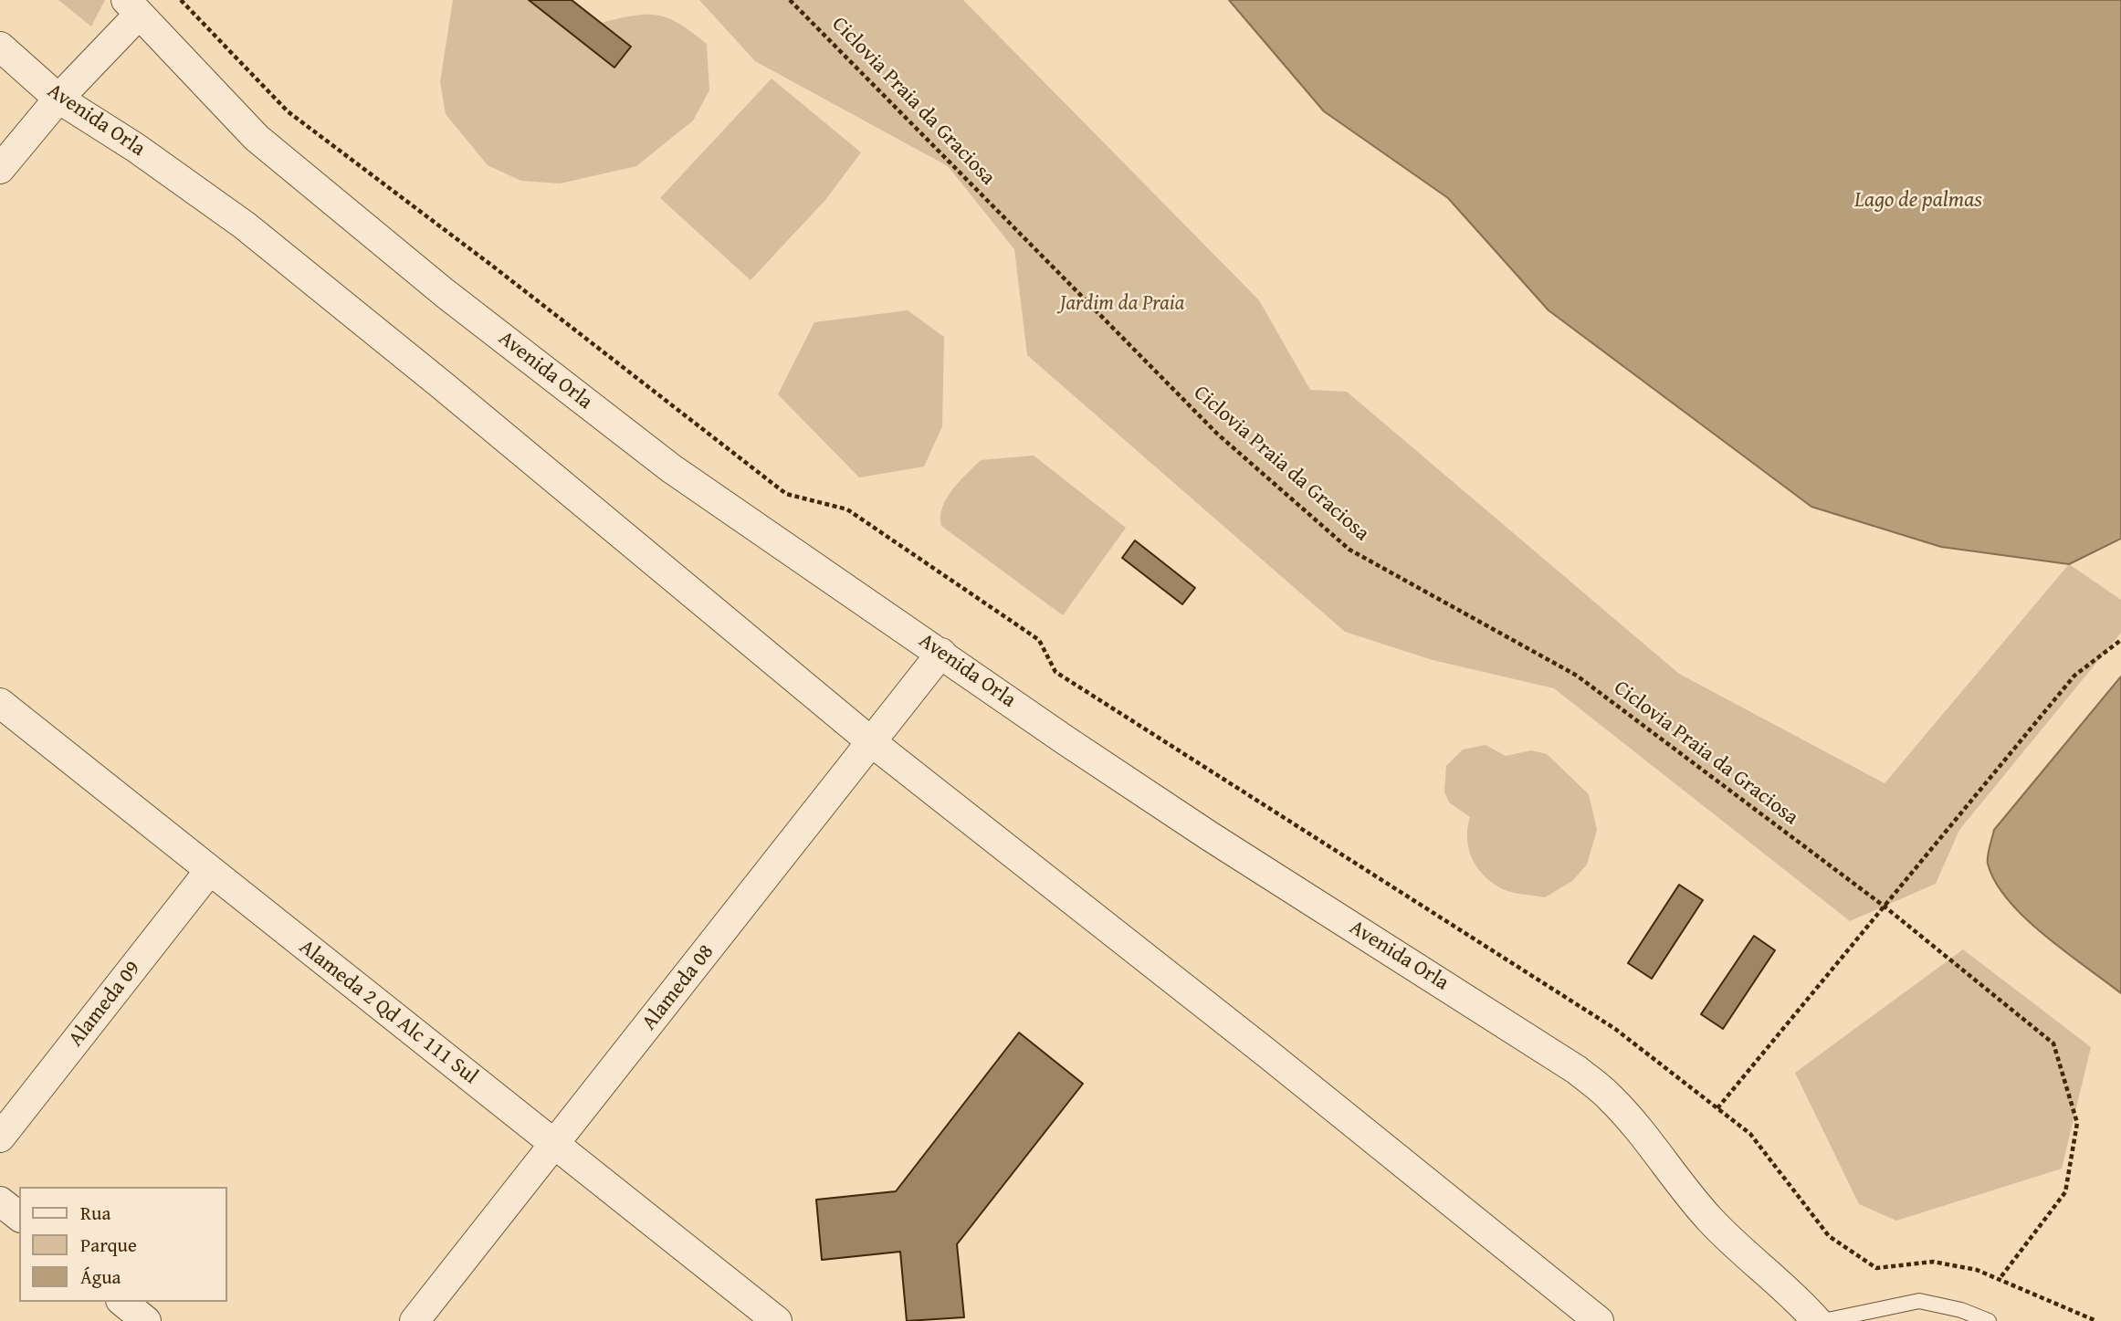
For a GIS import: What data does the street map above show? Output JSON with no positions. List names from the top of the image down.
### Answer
{
  "streets": {
    "street": [
      "Avenida Orla",
      "Alameda 08",
      "Alameda 09",
      "Alameda 2 Qd Alc 111 Sul"
    ],
    "path": ["Ciclovia Praia da Graciosa"]
  },
  "crossings": [
    ["Avenida Orla", "Alameda 08"],
    ["Alameda 08", "Alameda 2 Qd Alc 111 Sul"],
    ["Alameda 09", "Alameda 2 Qd Alc 111 Sul"]
  ],
  "water": ["Lago de palmas"],
  "parks": ["Jardim da Praia"],
  "legend": ["Rua", "Parque", "Água"]
}
